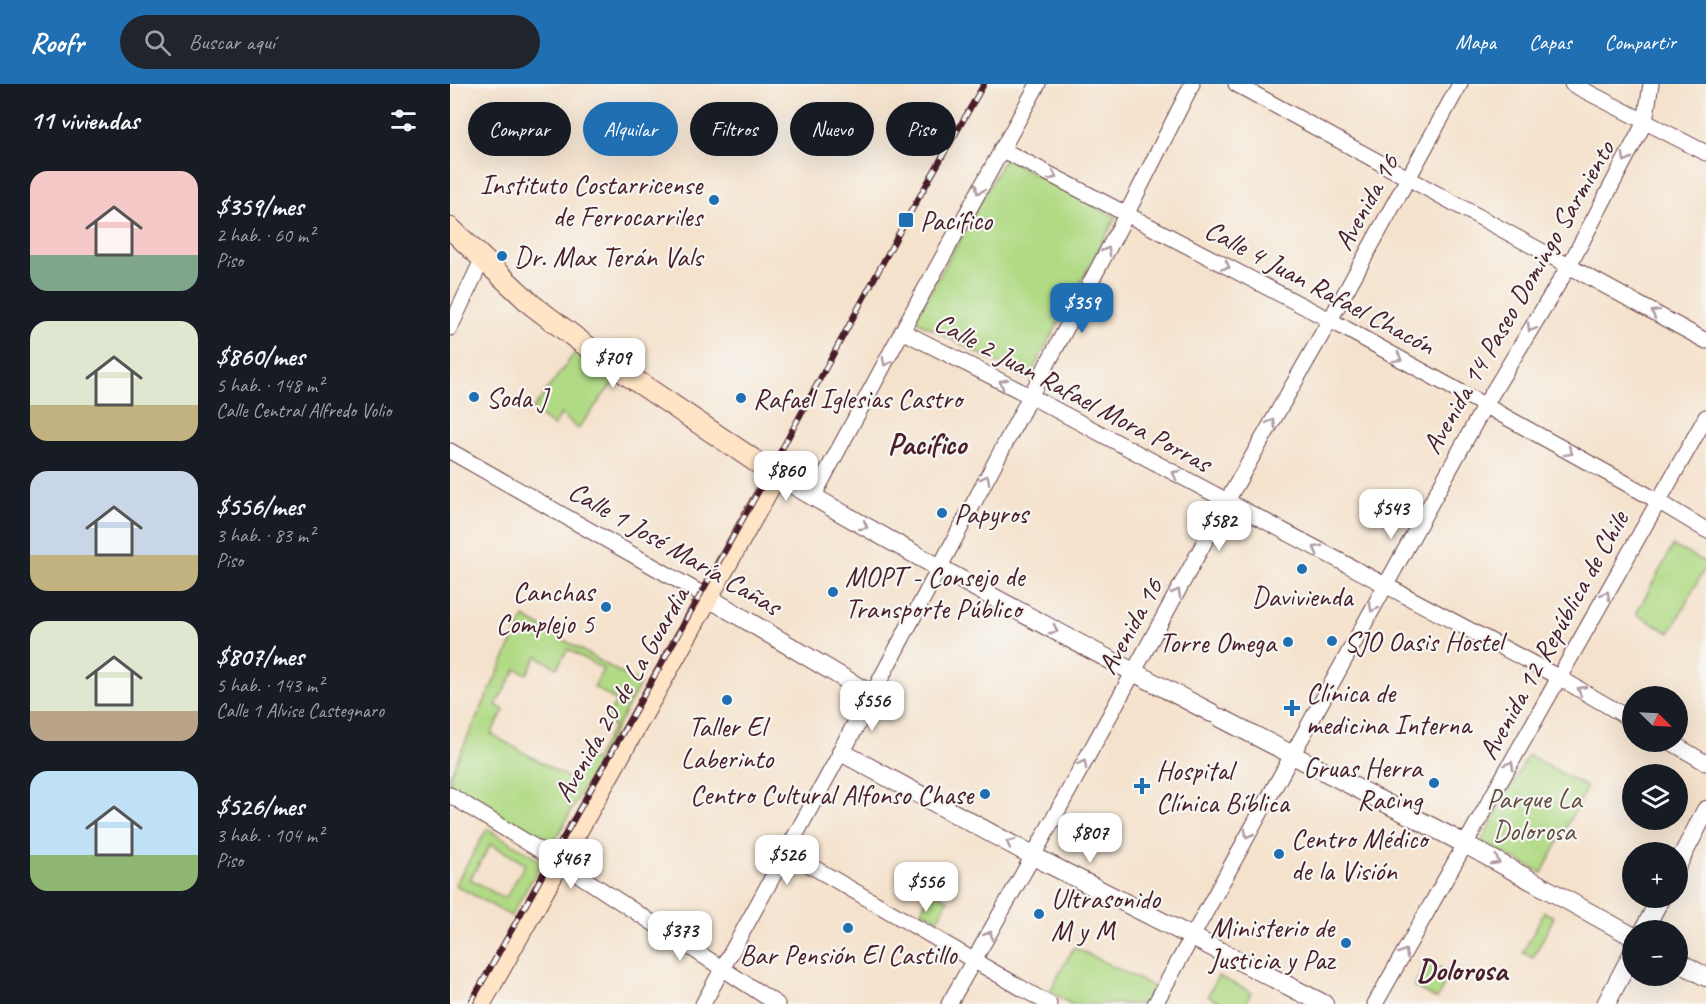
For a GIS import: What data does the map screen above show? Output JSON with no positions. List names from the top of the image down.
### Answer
{
  "streets": {
    "main road": ["Avenida 20 de La Guardia"],
    "street": [
      "Avenida 16",
      "Calle 4 Juan Rafael Chacón",
      "Avenida 14 Paseo Domingo Sarmiento",
      "Calle 2 Juan Rafael Mora Porras",
      "Calle 1 José María Cañas",
      "Avenida 12 República de Chile"
    ]
  },
  "crossings": [
    ["Avenida 16", "Calle 4 Juan Rafael Chacón"],
    ["Avenida 16", "Calle 2 Juan Rafael Mora Porras"],
    ["Calle 4 Juan Rafael Chacón", "Avenida 14 Paseo Domingo Sarmiento"],
    ["Calle 4 Juan Rafael Chacón", "Avenida 12 República de Chile"],
    ["Avenida 14 Paseo Domingo Sarmiento", "Calle 2 Juan Rafael Mora Porras"],
    ["Calle 2 Juan Rafael Mora Porras", "Avenida 12 República de Chile"],
    ["Calle 1 José María Cañas", "Avenida 20 de La Guardia"]
  ],
  "one_way": [
    "Avenida 16",
    "Calle 4 Juan Rafael Chacón",
    "Avenida 14 Paseo Domingo Sarmiento",
    "Calle 2 Juan Rafael Mora Porras",
    "Avenida 12 República de Chile"
  ],
  "districts": ["Pacífico", "Dolorosa"],
  "parks": ["Parque La Dolorosa"],
  "places": {
    "other": [
      "Instituto Costarricense de Ferrocarriles",
      "Dr. Max Terán Vals",
      "Soda J",
      "Rafael Iglesias Castro",
      "Papyros",
      "Davivienda",
      "MOPT - Consejo de Transporte Público",
      "Canchas Complejo 5",
      "SJO Oasis Hostel",
      "Torre Omega",
      "Taller El Laberinto",
      "Gruas Herra Racing",
      "Centro Cultural Alfonso Chase",
      "Centro Médico de la Visión",
      "Ultrasonido M y M",
      "Bar Pensión El Castillo",
      "Ministerio de Justicia y Paz"
    ],
    "transit": ["Pacífico"],
    "health": ["Clínica de medicina Interna", "Hospital Clínica Bíblica"]
  },
  "north": "bottom right",
  "page": {
    "header": "Roofr",
    "search": "Buscar aquí",
    "nav": ["Mapa", "Capas", "Compartir"],
    "heading": "11 viviendas",
    "chip": [
      "Comprar",
      "Alquilar",
      "Filtros",
      "Nuevo",
      "Piso"
    ],
    "list": [
      {
        "name": "$359/mes",
        "note": "2 hab. · 60 m² · Piso"
      },
      {
        "name": "$860/mes",
        "note": "5 hab. · 148 m² · Calle Central Alfredo Volio"
      },
      {
        "name": "$556/mes",
        "note": "3 hab. · 83 m² · Piso"
      },
      {
        "name": "$807/mes",
        "note": "5 hab. · 143 m² · Calle 1 Alvise Castegnaro"
      },
      {
        "name": "$526/mes",
        "note": "3 hab. · 104 m² · Piso"
      }
    ],
    "price": [
      "$359",
      "$709",
      "$860",
      "$543",
      "$582",
      "$556",
      "$807",
      "$526",
      "$467",
      "$556",
      "$373"
    ],
    "map_buttons": ["+", "−"]
  }
}
